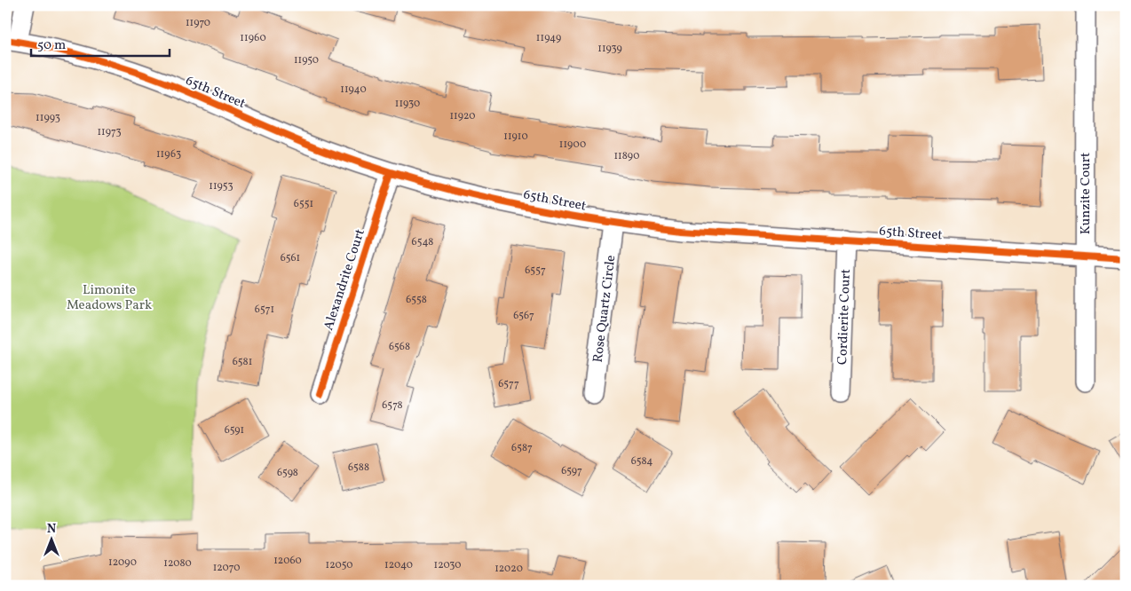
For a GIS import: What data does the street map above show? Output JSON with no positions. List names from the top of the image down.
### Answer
{
  "streets": {
    "street": [
      "65th Street",
      "Kunzite Court",
      "Alexandrite Court",
      "Rose Quartz Circle",
      "Cordierite Court"
    ]
  },
  "crossings": [
    ["65th Street", "Kunzite Court"],
    ["65th Street", "Alexandrite Court"],
    ["65th Street", "Rose Quartz Circle"],
    ["65th Street", "Cordierite Court"]
  ],
  "parks": ["Limonite Meadows Park"],
  "house_numbers": [
    "11970",
    "11960",
    "11949",
    "11939",
    "11950",
    "11940",
    "11930",
    "11920",
    "11993",
    "11973",
    "11910",
    "11900",
    "11963",
    "11890",
    "11953",
    "6551",
    "6548",
    "6561",
    "6557",
    "6558",
    "6571",
    "6567",
    "6568",
    "6581",
    "6577",
    "6578",
    "6591",
    "6587",
    "6584",
    "6588",
    "6597",
    "6598",
    "12060",
    "12090",
    "12080",
    "12050",
    "12040",
    "12030",
    "12070",
    "12020"
  ],
  "scale_bar": "50 m",
  "north": "top"
}
